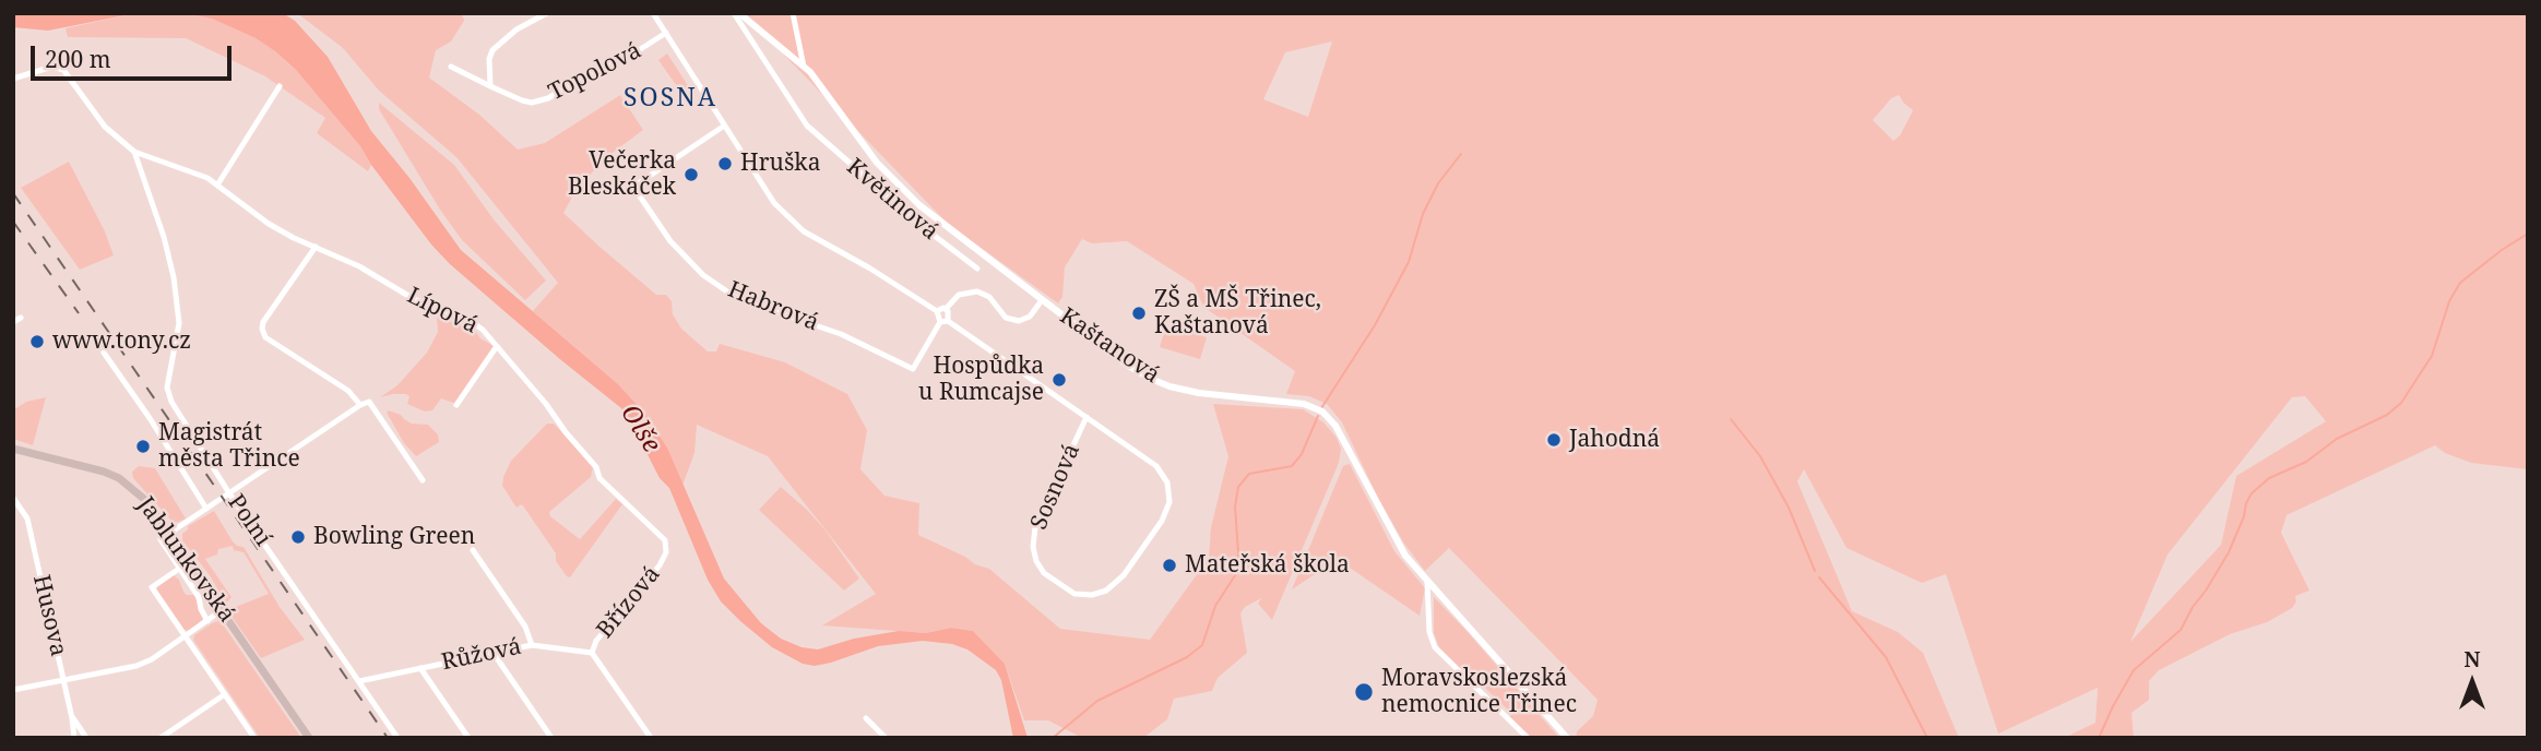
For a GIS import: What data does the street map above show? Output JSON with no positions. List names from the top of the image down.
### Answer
{
  "streets": {
    "main road": ["Jablunkovská"],
    "street": [
      "Topolová",
      "Květinová",
      "Habrová",
      "Lípová",
      "Kaštanová",
      "Sosnová",
      "Polní",
      "Břízová",
      "Husova",
      "Růžová"
    ]
  },
  "crossings": [
    ["Květinová", "Kaštanová"],
    ["Habrová", "Sosnová"],
    ["Lípová", "Polní"],
    ["Lípová", "Břízová"],
    ["Polní", "Růžová"],
    ["Břízová", "Růžová"]
  ],
  "districts": ["SOSNA"],
  "water": ["Olše"],
  "places": [
    "Hruška",
    "Večerka Bleskáček",
    "ZŠ a MŠ Třinec, Kaštanová",
    "www.tony.cz",
    "Hospůdka u Rumcajse",
    "Jahodná",
    "Magistrát města Třince",
    "Bowling Green",
    "Mateřská škola",
    "Moravskoslezská nemocnice Třinec"
  ],
  "scale_bar": "200 m",
  "north": "top"
}
